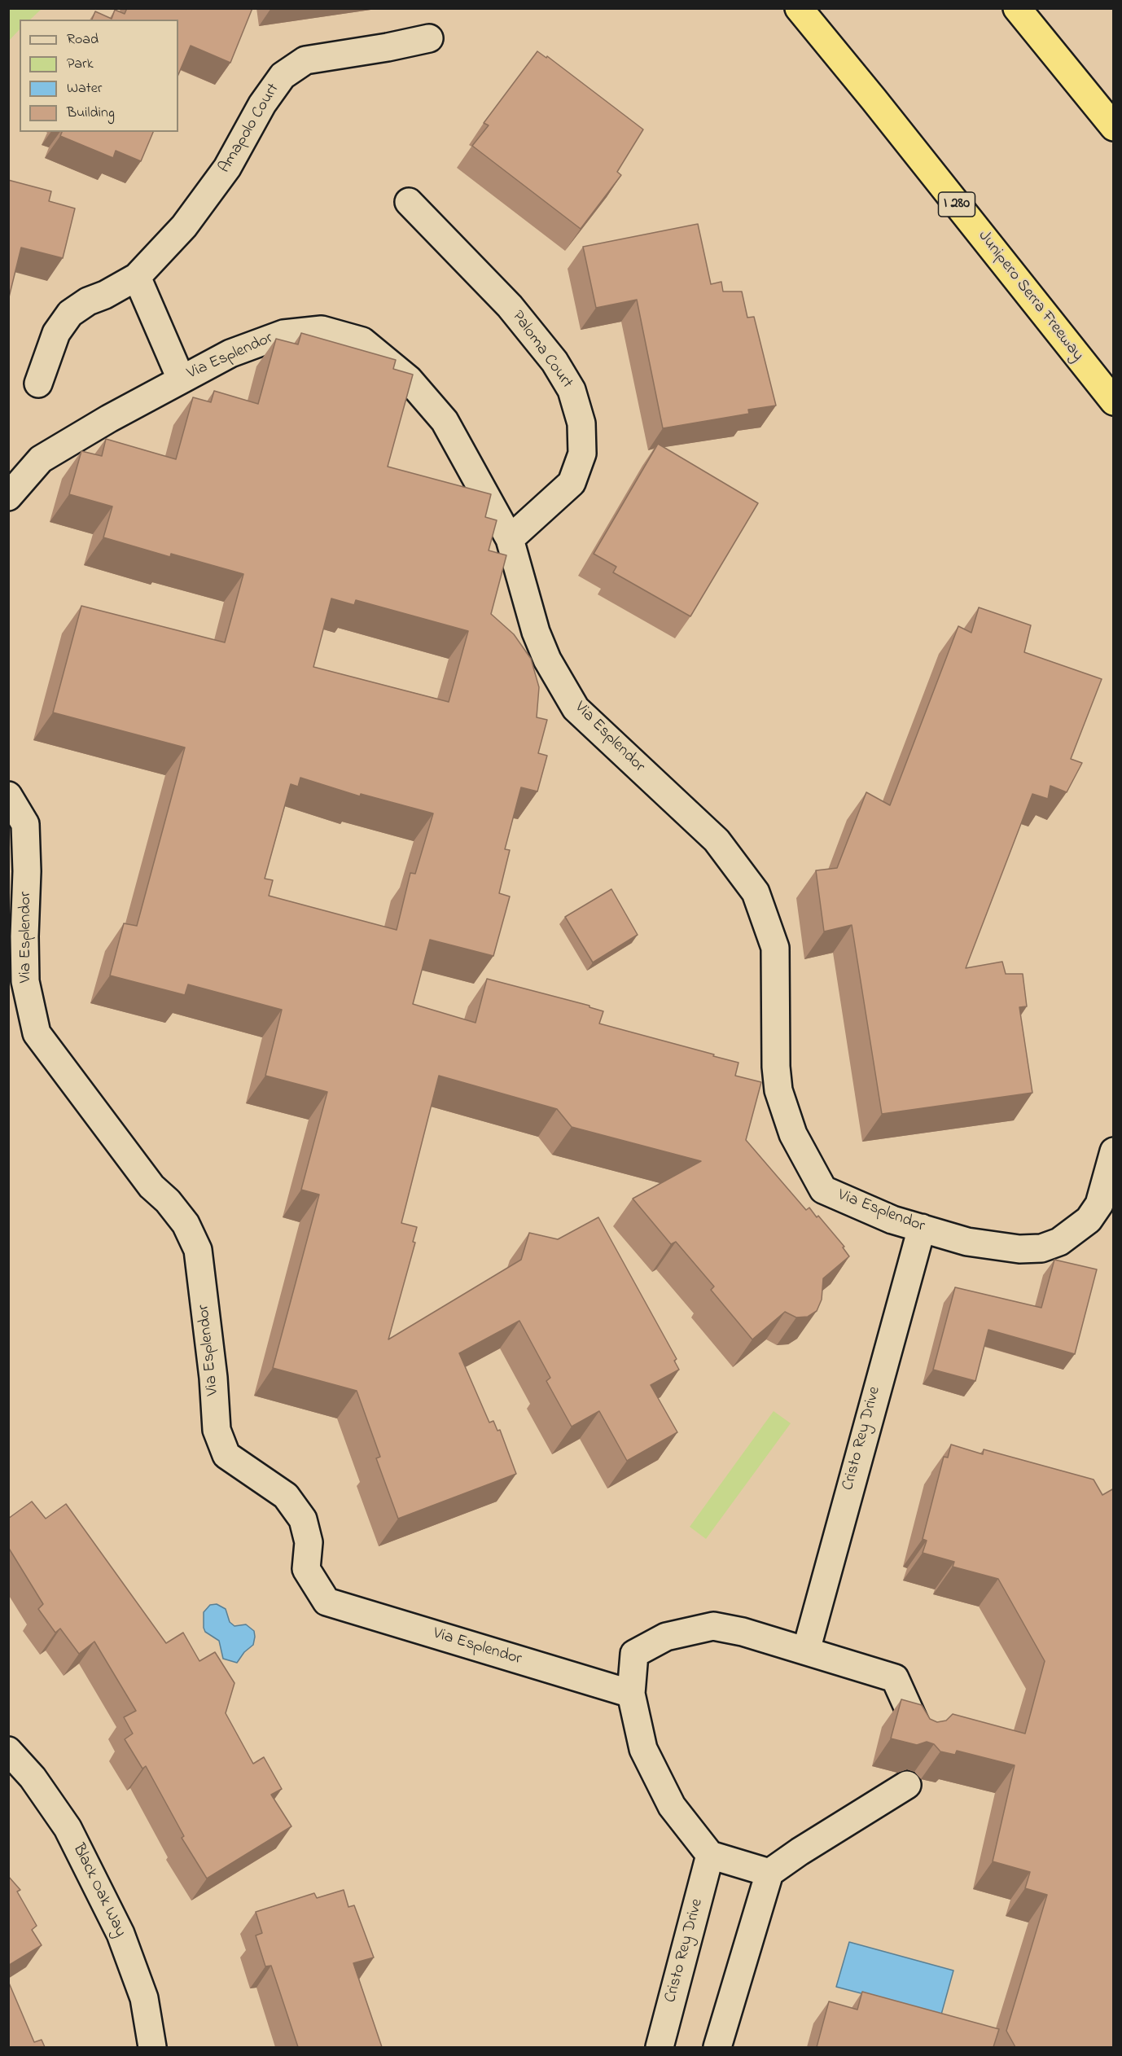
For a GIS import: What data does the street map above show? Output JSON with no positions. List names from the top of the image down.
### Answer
{
  "streets": {
    "highway": ["I 280", "Junipero Serra Freeway"],
    "street": [
      "Amapolo Court",
      "Paloma Court",
      "Via Esplendor",
      "Cristo Rey Drive",
      "Black Oak Way"
    ]
  },
  "crossings": [
    ["Paloma Court", "Via Esplendor"],
    ["Via Esplendor", "Cristo Rey Drive"]
  ],
  "legend": [
    "Road",
    "Park",
    "Water",
    "Building"
  ]
}
